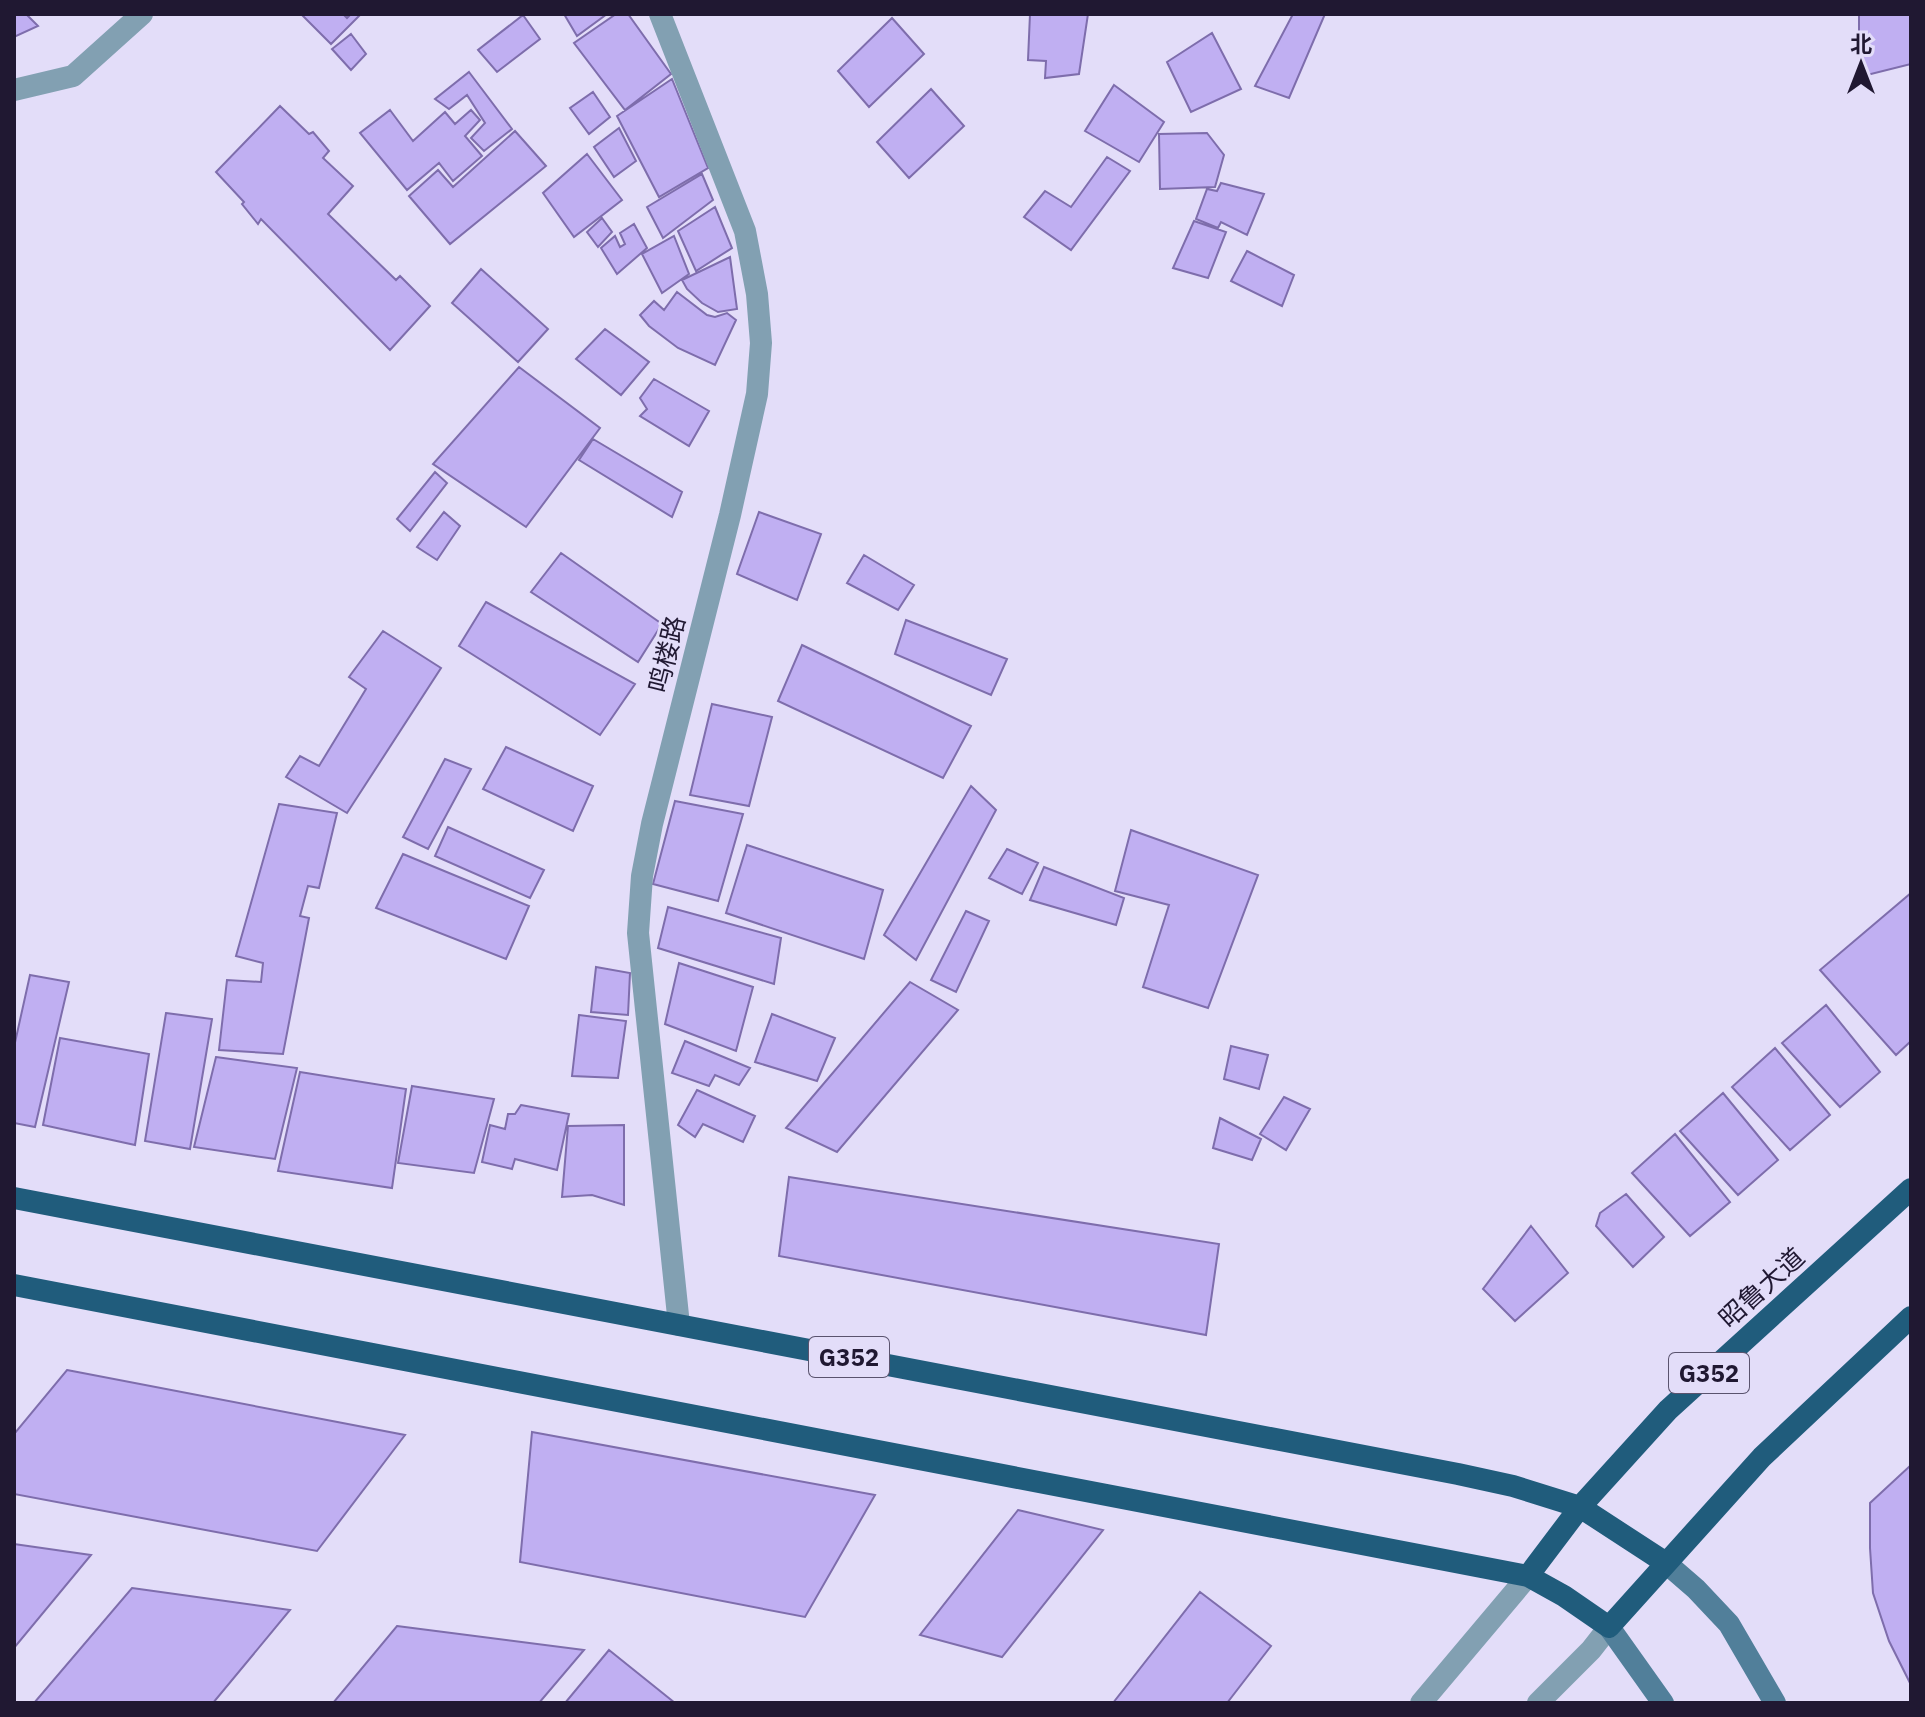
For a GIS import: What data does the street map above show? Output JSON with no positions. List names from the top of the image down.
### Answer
{
  "streets": {
    "highway": ["昭鲁大道", "G352"],
    "street": ["鸣楼路"]
  },
  "crossings": [
    ["鸣楼路", "G352"],
    ["昭鲁大道", "G352"]
  ],
  "north": "top"
}
